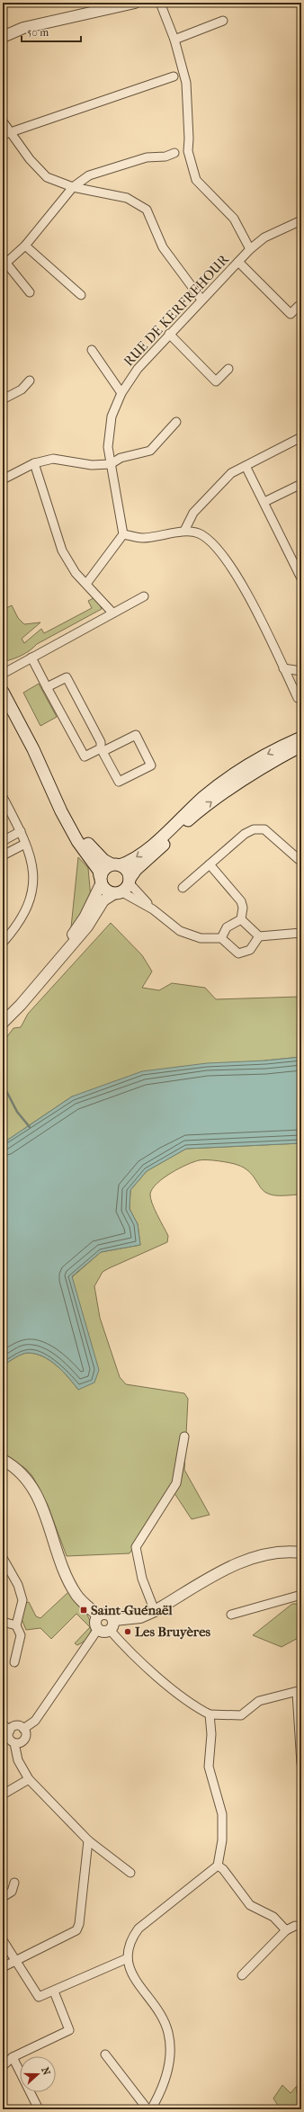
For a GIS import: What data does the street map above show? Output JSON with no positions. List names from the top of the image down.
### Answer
{
  "streets": {
    "street": ["RUE DE KERFREHOUR"]
  },
  "places": {
    "transit": ["Saint-Guénaël"],
    "other": ["Les Bruyères"]
  },
  "scale_bar": "50 m",
  "north": "right"
}
